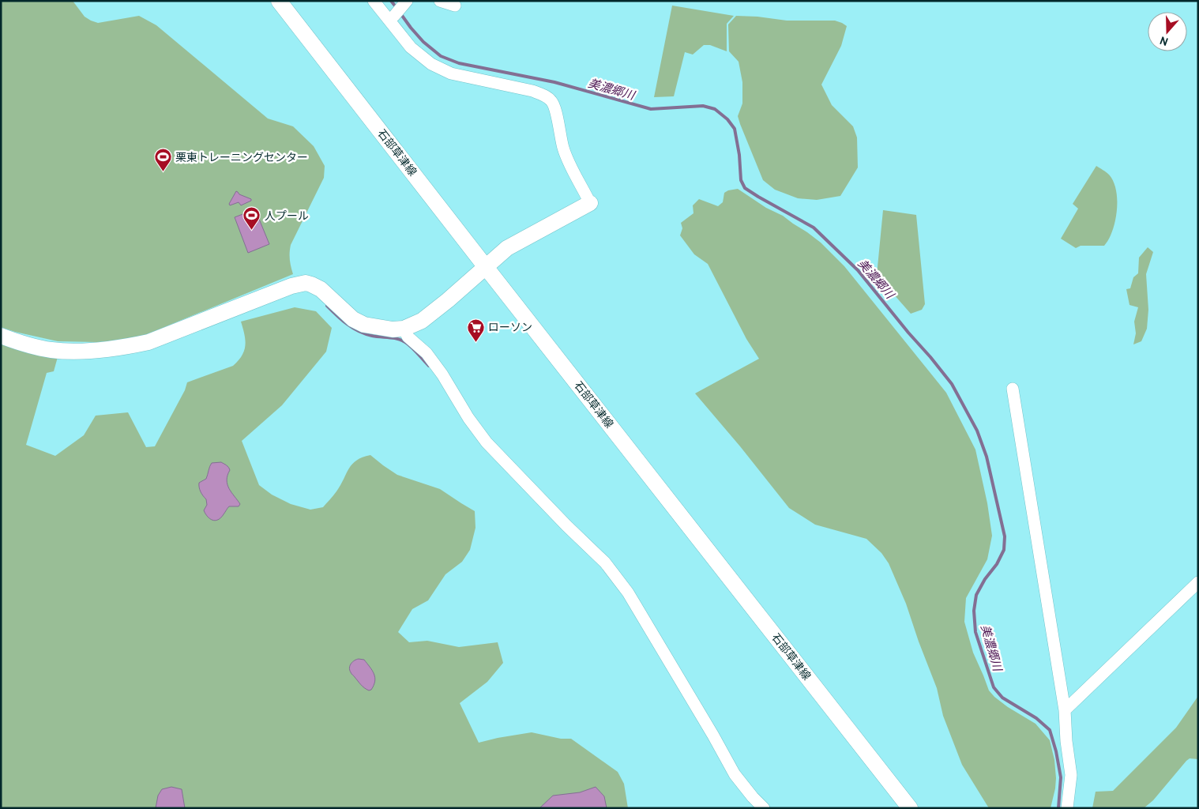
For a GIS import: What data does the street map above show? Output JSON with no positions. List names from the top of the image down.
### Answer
{
  "streets": {
    "main road": ["石部草津線"]
  },
  "water": ["美濃郷川"],
  "places": {
    "sports": ["栗東トレーニングセンター", "人プール"],
    "supermarket": ["ローソン"]
  },
  "north": "bottom"
}
